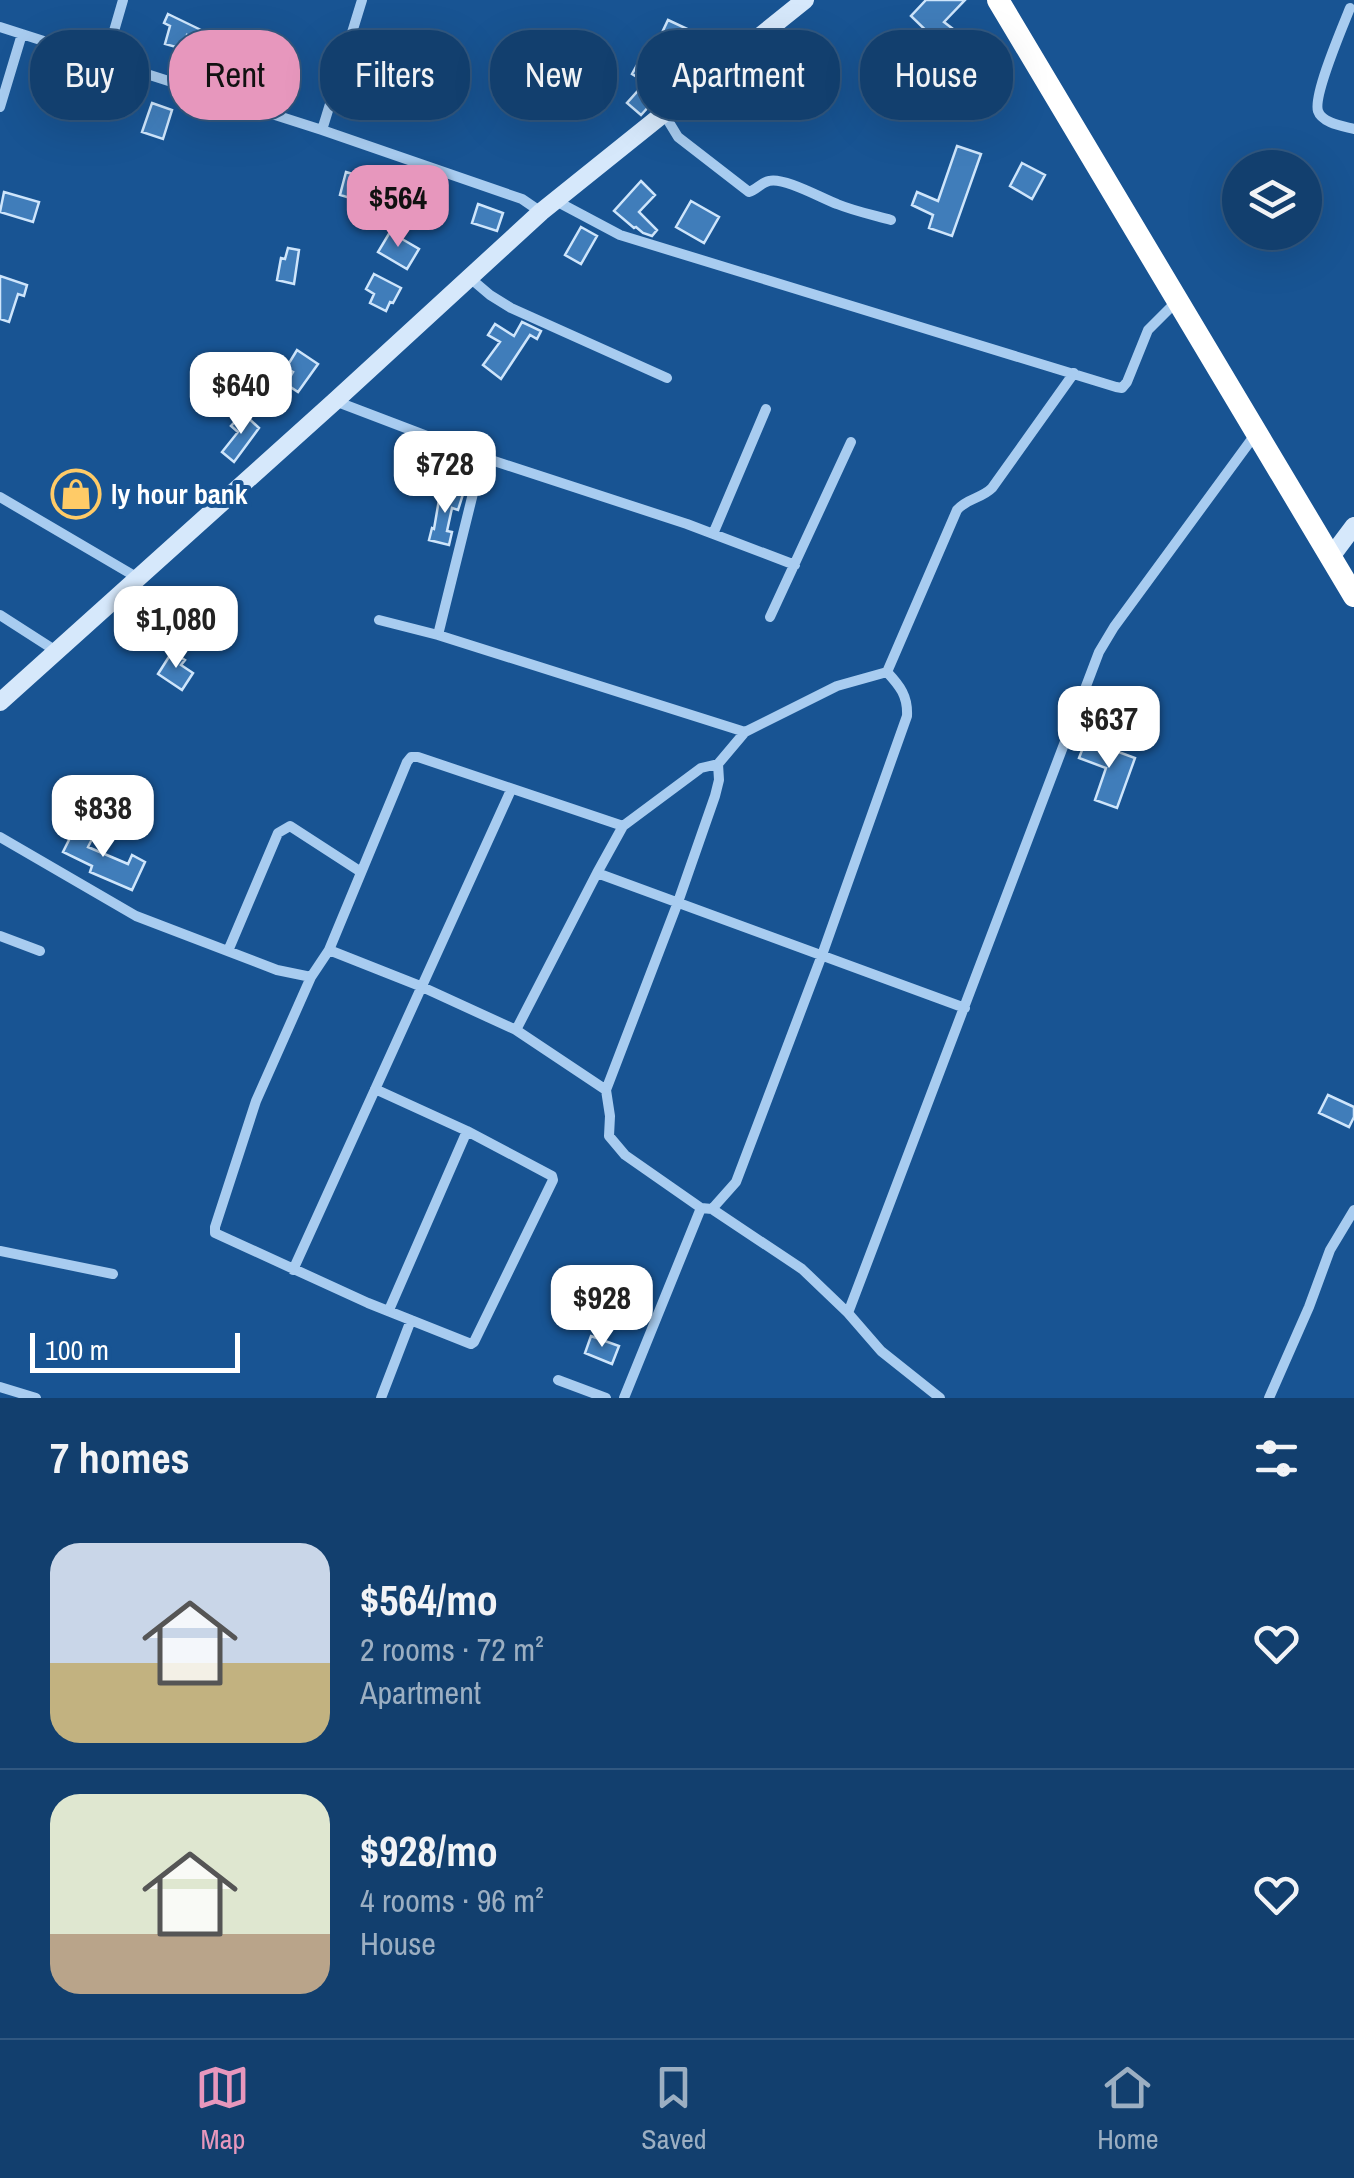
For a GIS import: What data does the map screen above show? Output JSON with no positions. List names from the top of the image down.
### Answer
{
  "places": {
    "shop": ["ly hour bank"]
  },
  "scale_bar": "100 m",
  "page": {
    "chip": [
      "Buy",
      "Rent",
      "Filters",
      "New",
      "Apartment",
      "House"
    ],
    "price": [
      "$564",
      "$640",
      "$728",
      "$1,080",
      "$637",
      "$838",
      "$928"
    ],
    "scale": "100 m",
    "heading": "7 homes",
    "list": [
      {
        "name": "$564/mo",
        "note": "2 rooms · 72 m² · Apartment"
      },
      {
        "name": "$928/mo",
        "note": "4 rooms · 96 m² · House"
      }
    ],
    "tabs": ["Map", "Saved", "Home"]
  }
}
